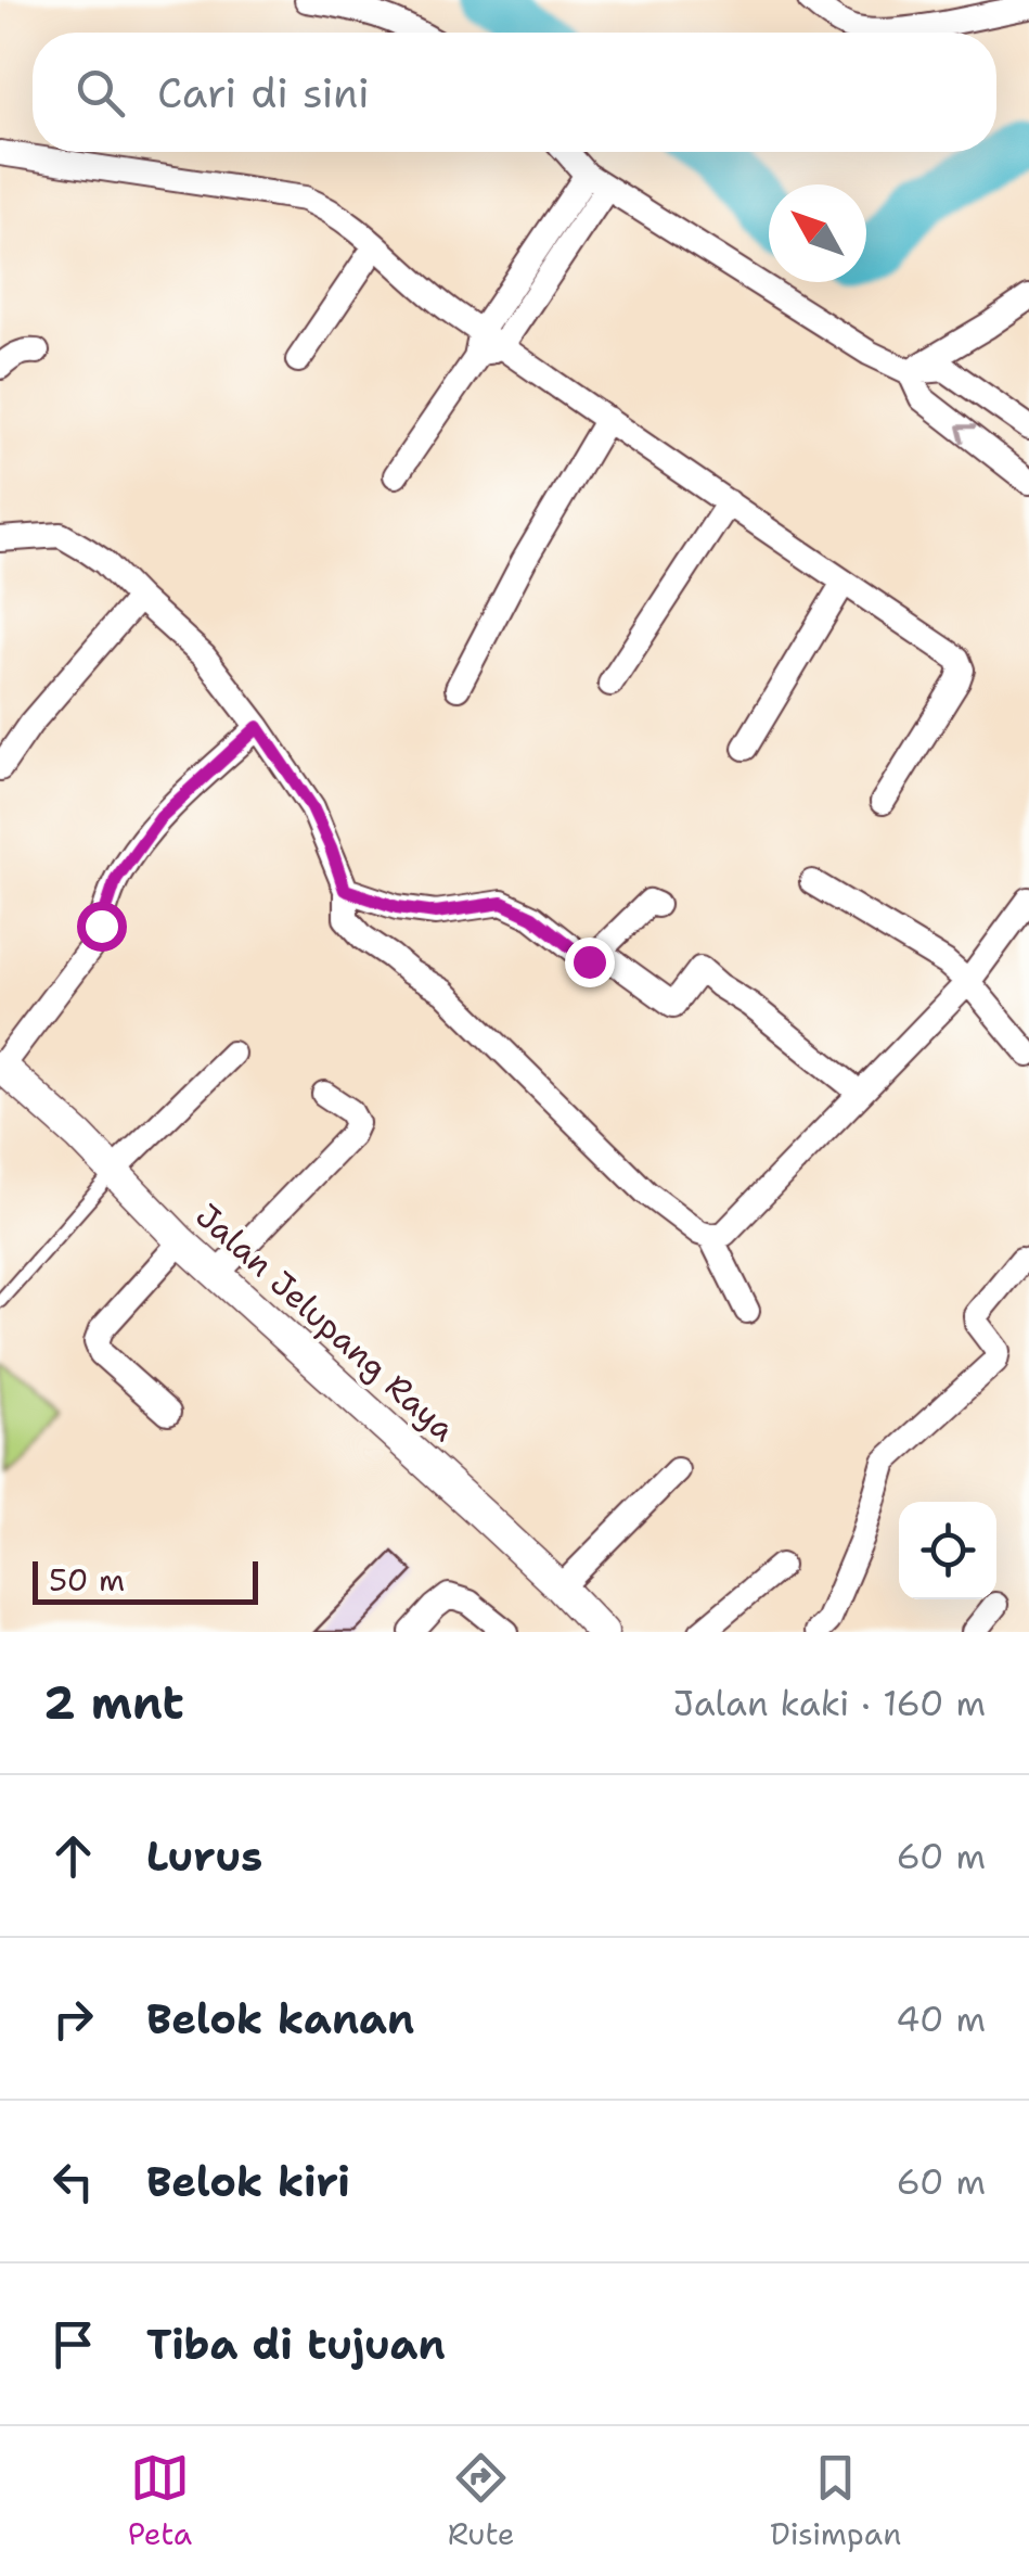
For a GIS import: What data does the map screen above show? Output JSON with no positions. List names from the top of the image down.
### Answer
{
  "streets": {
    "street": ["Jalan Jelupang Raya"]
  },
  "scale_bar": "50 m",
  "north": "top left",
  "page": {
    "search": "Cari di sini",
    "scale": "50 m",
    "heading": ["2 mnt", "Jalan kaki · 160 m"],
    "list": [
      ["Lurus", "60 m"],
      ["Belok kanan", "40 m"],
      ["Belok kiri", "60 m"],
      "Tiba di tujuan"
    ],
    "nav": ["Peta", "Rute", "Disimpan"]
  }
}
